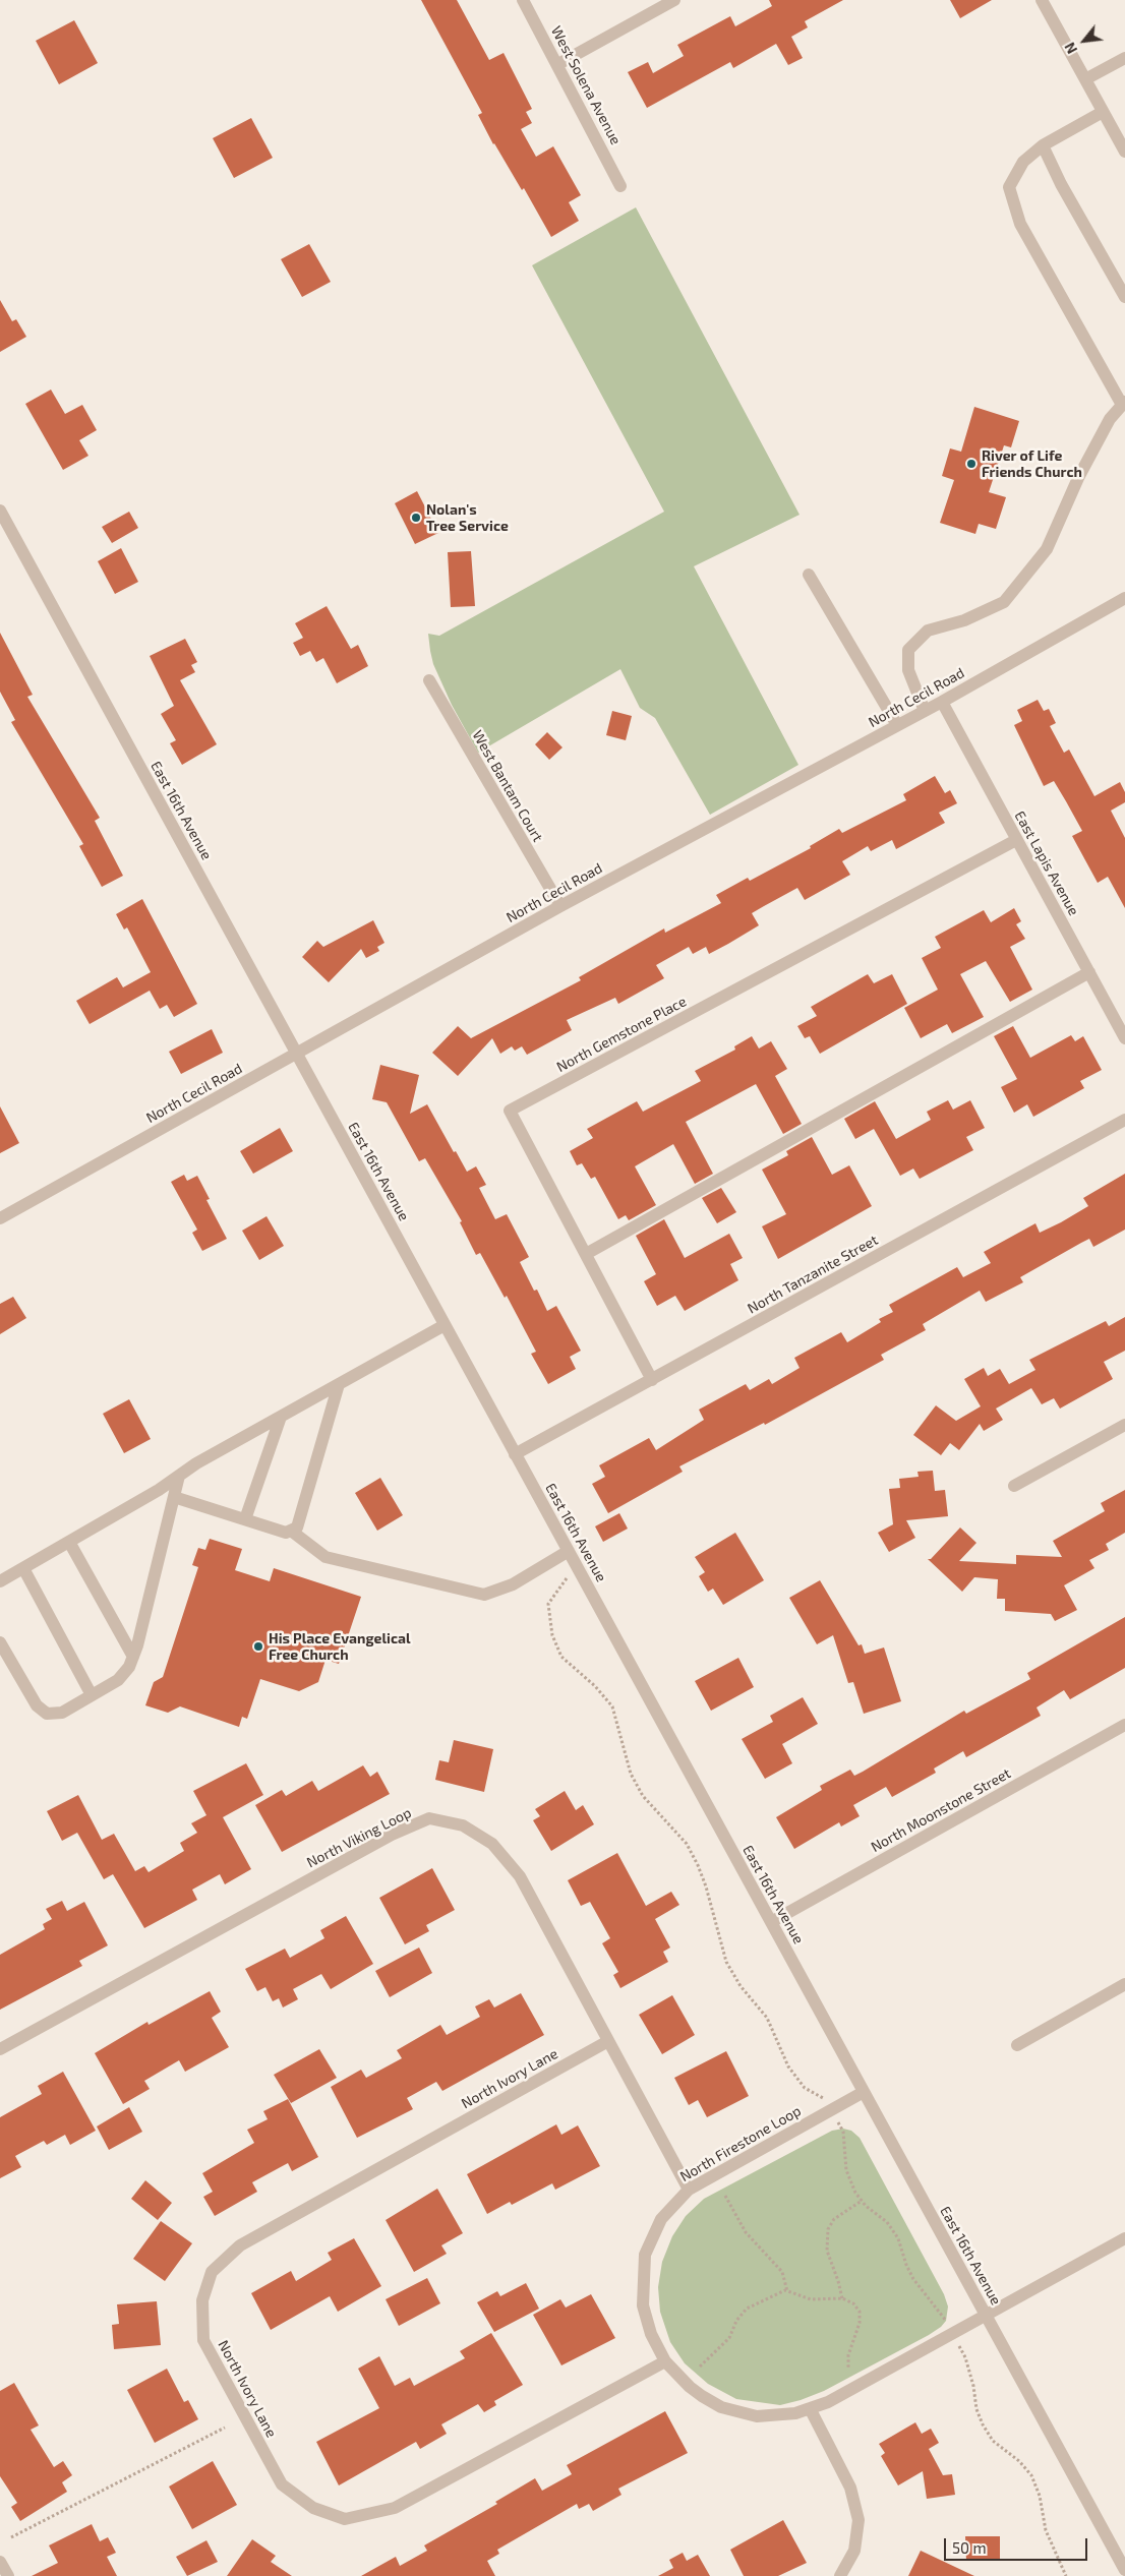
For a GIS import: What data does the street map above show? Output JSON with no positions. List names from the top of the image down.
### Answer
{
  "streets": {
    "street": [
      "West Solena Avenue",
      "North Cecil Road",
      "West Bantam Court",
      "East 16th Avenue",
      "East Lapis Avenue",
      "North Gemstone Place",
      "North Tanzanite Street",
      "North Moonstone Street",
      "North Viking Loop",
      "North Ivory Lane",
      "North Firestone Loop"
    ]
  },
  "crossings": [
    ["North Cecil Road", "West Bantam Court"],
    ["North Cecil Road", "East 16th Avenue"],
    ["North Cecil Road", "East Lapis Avenue"],
    ["East 16th Avenue", "North Tanzanite Street"],
    ["East 16th Avenue", "North Moonstone Street"],
    ["East 16th Avenue", "North Firestone Loop"],
    ["East Lapis Avenue", "North Gemstone Place"],
    ["North Gemstone Place", "North Tanzanite Street"],
    ["North Viking Loop", "North Ivory Lane"],
    ["North Viking Loop", "North Firestone Loop"],
    ["North Ivory Lane", "North Firestone Loop"]
  ],
  "places": ["River of Life Friends Church", "Nolan's Tree Service", "His Place Evangelical Free Church"],
  "scale_bar": "50 m",
  "north": "bottom left"
}
